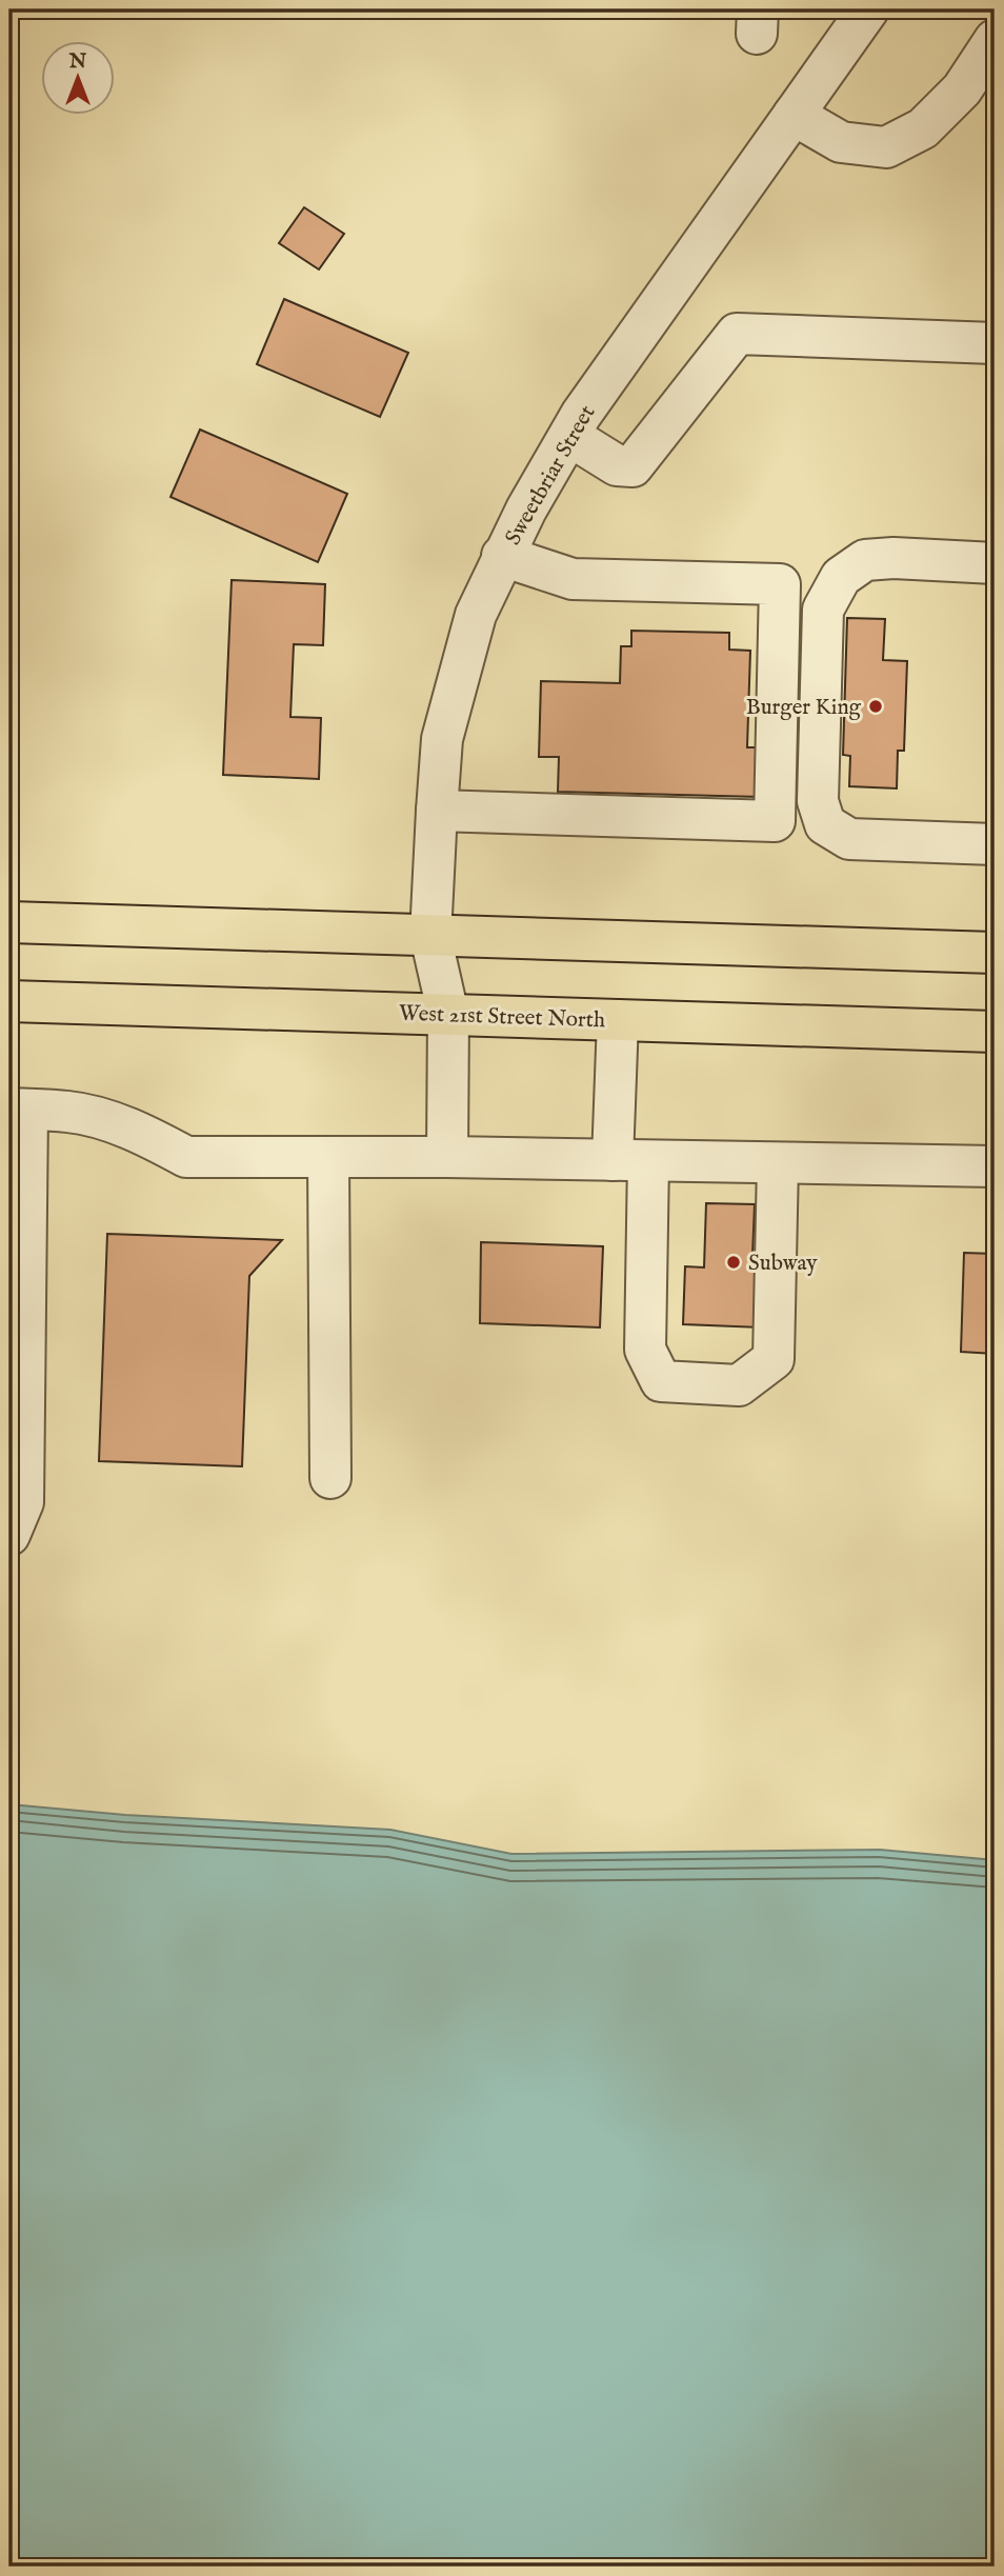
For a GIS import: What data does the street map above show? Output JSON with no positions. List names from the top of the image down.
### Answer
{
  "streets": {
    "main road": ["West 21st Street North"],
    "street": ["Sweetbriar Street"]
  },
  "crossings": [
    ["Sweetbriar Street", "West 21st Street North"]
  ],
  "places": ["Burger King", "Subway"],
  "north": "top"
}
